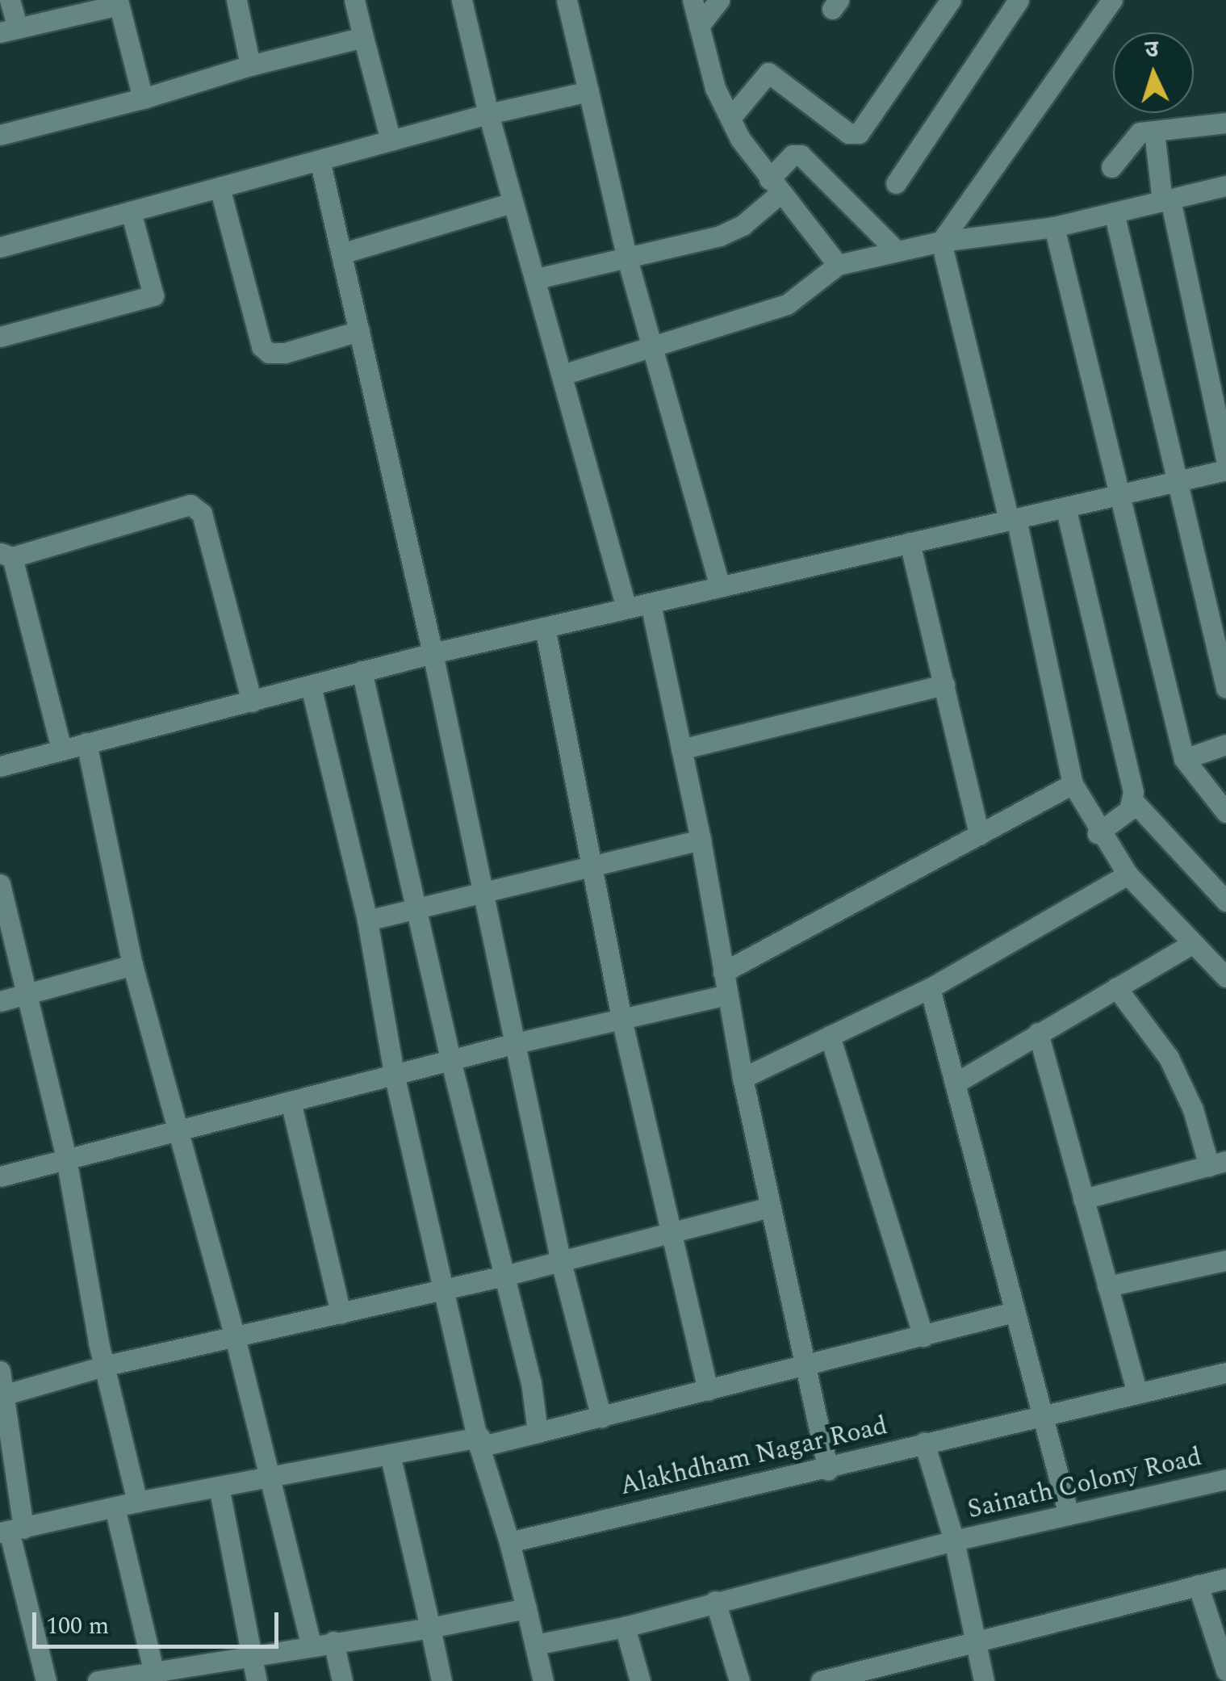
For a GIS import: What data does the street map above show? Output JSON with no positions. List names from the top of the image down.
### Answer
{
  "streets": {
    "street": ["Alakhdham Nagar Road", "Sainath Colony Road"]
  },
  "scale_bar": "100 m",
  "north": "top"
}
